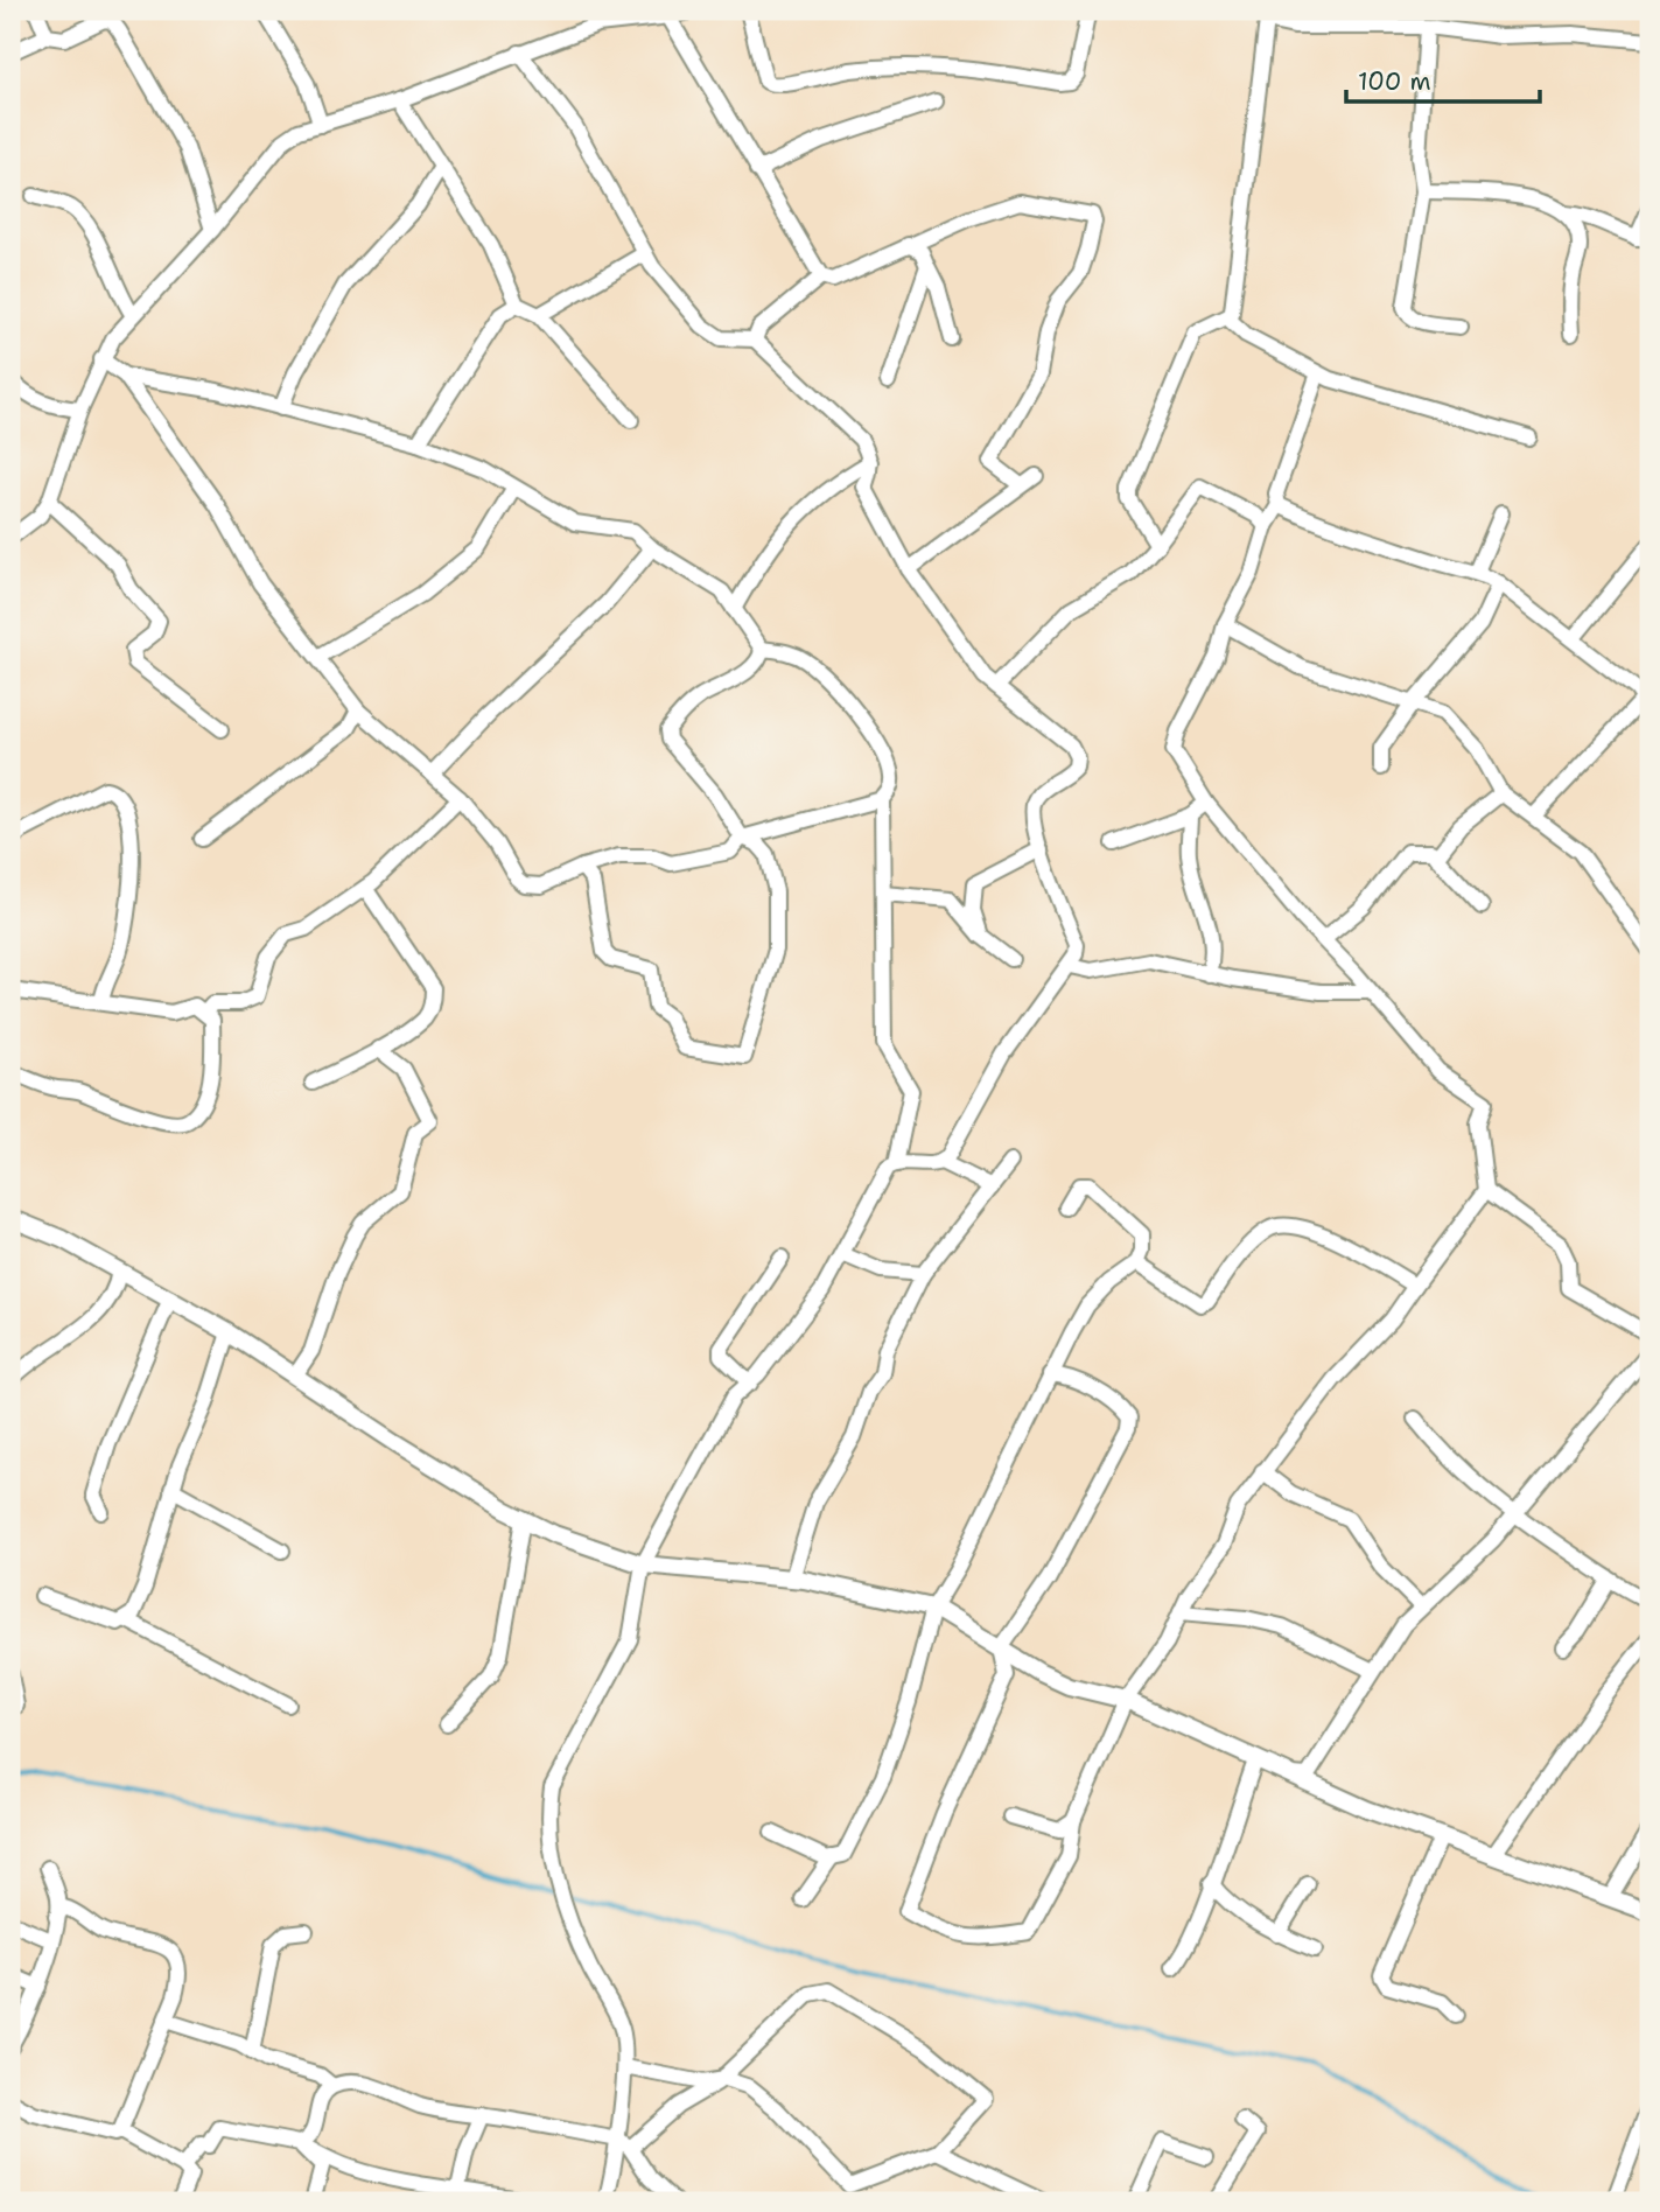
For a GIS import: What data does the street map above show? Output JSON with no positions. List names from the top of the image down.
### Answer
{
  "scale_bar": "100 m"
}
